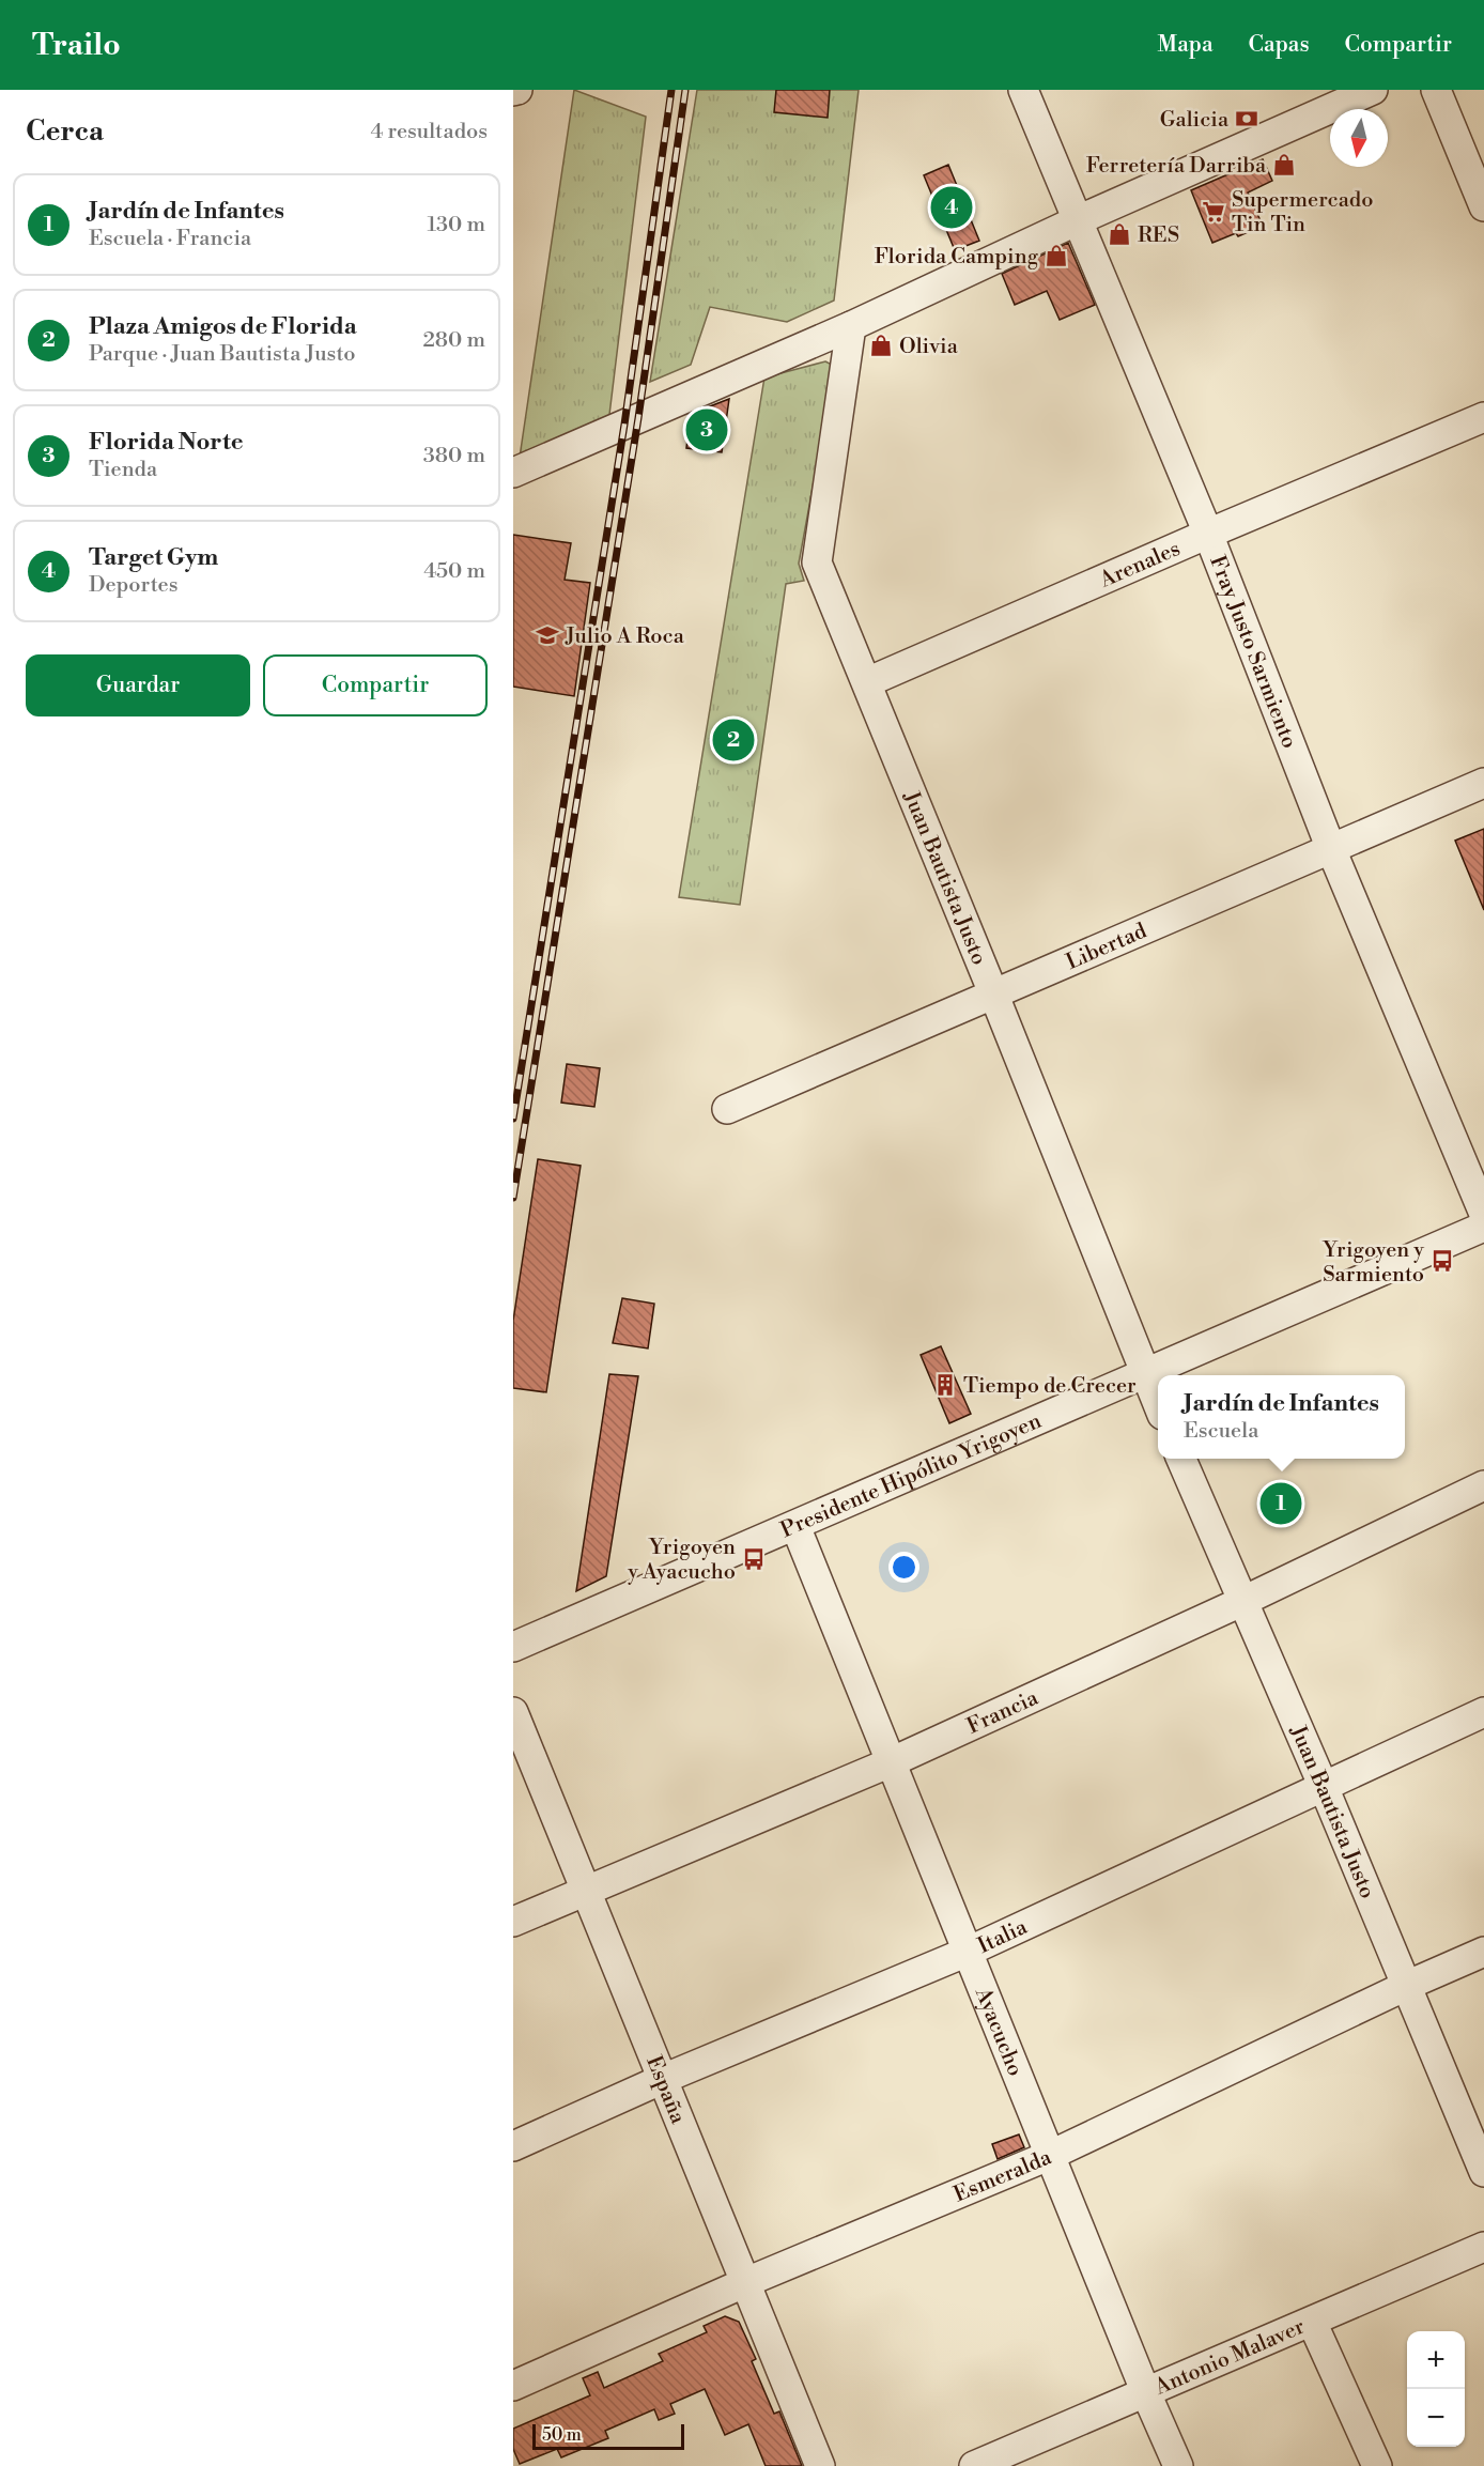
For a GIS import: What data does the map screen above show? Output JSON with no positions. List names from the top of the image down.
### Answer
{
  "streets": {
    "street": [
      "Arenales",
      "Fray Justo Sarmiento",
      "Juan Bautista Justo",
      "Libertad",
      "Presidente Hipólito Yrigoyen",
      "Francia",
      "Italia",
      "Ayacucho",
      "España",
      "Esmeralda",
      "Antonio Malaver"
    ]
  },
  "crossings": [
    ["Arenales", "Fray Justo Sarmiento"],
    ["Arenales", "Juan Bautista Justo"],
    ["Fray Justo Sarmiento", "Libertad"],
    ["Juan Bautista Justo", "Libertad"],
    ["Juan Bautista Justo", "Presidente Hipólito Yrigoyen"],
    ["Juan Bautista Justo", "Francia"],
    ["Juan Bautista Justo", "Italia"],
    ["Juan Bautista Justo", "Esmeralda"],
    ["Presidente Hipólito Yrigoyen", "Ayacucho"],
    ["Francia", "Ayacucho"],
    ["Francia", "España"],
    ["Italia", "Ayacucho"],
    ["Italia", "España"],
    ["Ayacucho", "Esmeralda"],
    ["Ayacucho", "Antonio Malaver"],
    ["España", "Esmeralda"]
  ],
  "places": {
    "bank": ["Galicia"],
    "shop": [
      "Ferretería Darriba",
      "RES",
      "Florida Camping",
      "Olivia"
    ],
    "supermarket": ["Supermercado Tin Tin"],
    "school or university": ["Julio A Roca"],
    "bus stop": ["Yrigoyen y Sarmiento", "Yrigoyen y Ayacucho"],
    "building": ["Tiempo de Crecer"]
  },
  "scale_bar": "50 m",
  "north": "bottom",
  "page": {
    "header": "Trailo",
    "nav": ["Mapa", "Capas", "Compartir"],
    "heading": ["Cerca", "4 resultados"],
    "list": [
      {
        "mark": "1",
        "name": "Jardín de Infantes",
        "note": "Escuela · Francia",
        "value": "130 m"
      },
      {
        "mark": "2",
        "name": "Plaza Amigos de Florida",
        "note": "Parque · Juan Bautista Justo",
        "value": "280 m"
      },
      {
        "mark": "3",
        "name": "Florida Norte",
        "note": "Tienda",
        "value": "380 m"
      },
      {
        "mark": "4",
        "name": "Target Gym",
        "note": "Deportes",
        "value": "450 m"
      }
    ],
    "pins": [
      "4",
      "3",
      "2",
      "1"
    ],
    "buttons": ["Guardar", "Compartir"],
    "popup": ["Jardín de Infantes", "Escuela"],
    "map_buttons": ["+", "−"],
    "scale": "50 m"
  }
}
